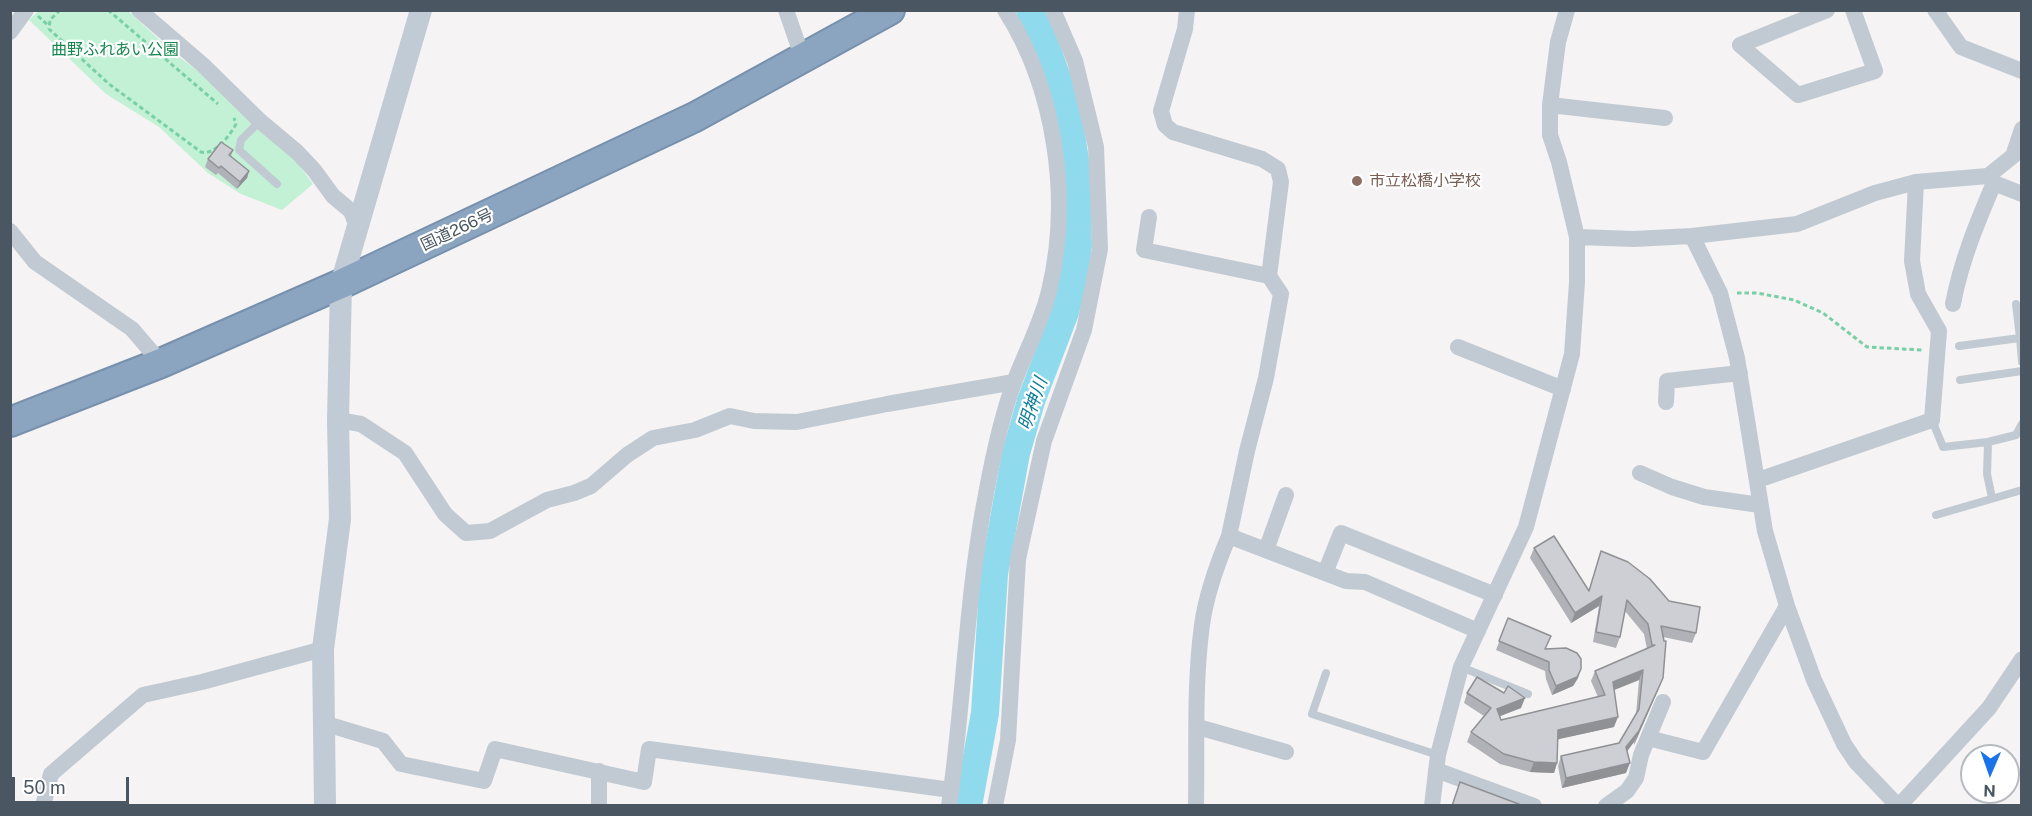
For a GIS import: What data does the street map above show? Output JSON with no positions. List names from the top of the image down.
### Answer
{
  "streets": {
    "highway": ["国道266号"]
  },
  "water": ["明神川"],
  "parks": ["曲野ふれあい公園"],
  "places": ["市立松橋小学校"],
  "scale_bar": "50 m",
  "north": "bottom"
}
